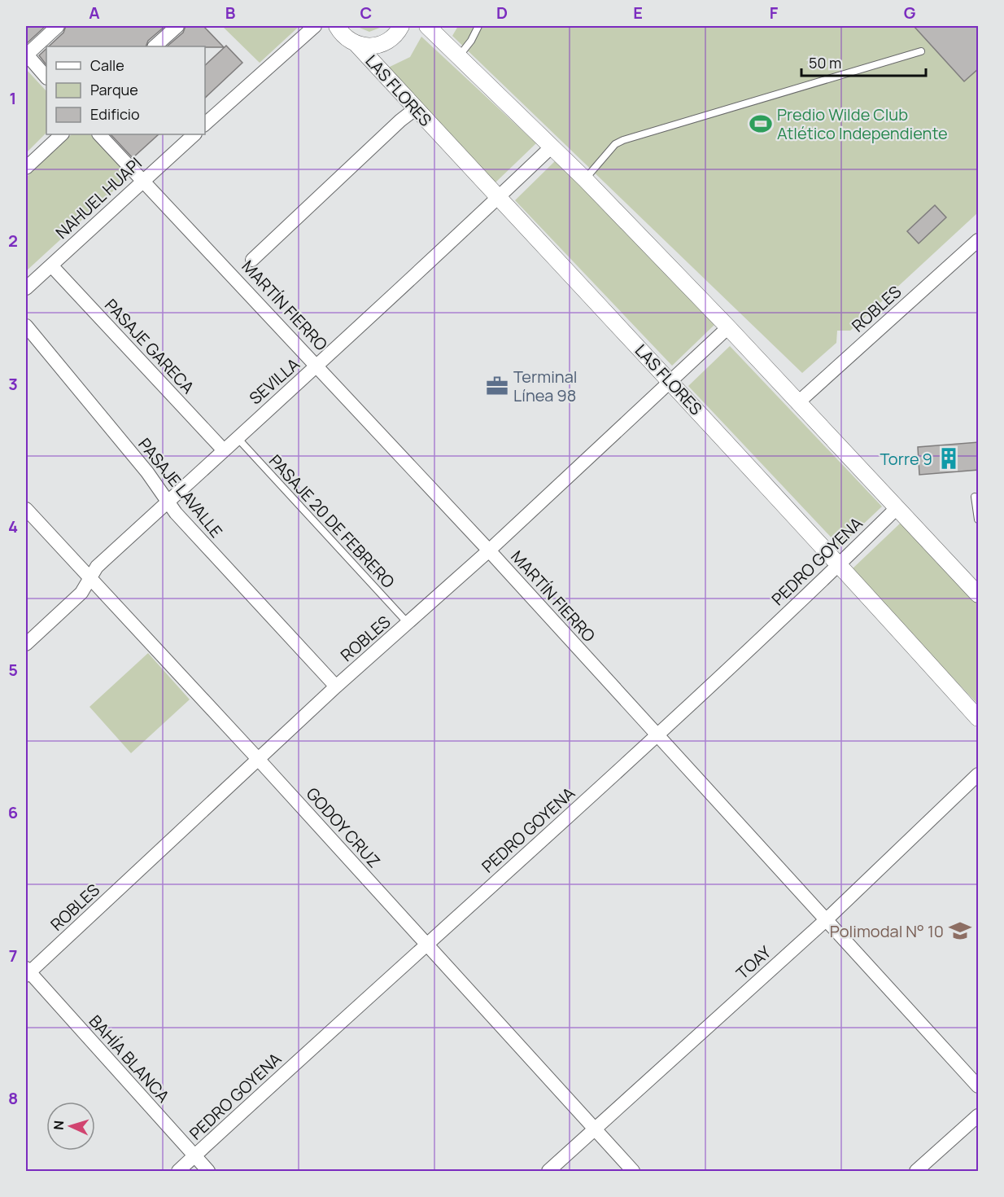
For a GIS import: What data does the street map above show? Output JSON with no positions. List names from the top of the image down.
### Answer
{
  "streets": {
    "street": [
      "LAS FLORES",
      "NAHUEL HUAPI",
      "MARTÍN FIERRO",
      "ROBLES",
      "PASAJE GARECA",
      "SEVILLA",
      "PASAJE LAVALLE",
      "PEDRO GOYENA",
      "GODOY CRUZ",
      "TOAY",
      "BAHÍA BLANCA"
    ],
    "lane": ["PASAJE 20 DE FEBRERO"]
  },
  "crossings": [
    ["LAS FLORES", "ROBLES"],
    ["LAS FLORES", "SEVILLA"],
    ["LAS FLORES", "PEDRO GOYENA"],
    ["NAHUEL HUAPI", "MARTÍN FIERRO"],
    ["NAHUEL HUAPI", "PASAJE GARECA"],
    ["MARTÍN FIERRO", "ROBLES"],
    ["MARTÍN FIERRO", "SEVILLA"],
    ["MARTÍN FIERRO", "PEDRO GOYENA"],
    ["MARTÍN FIERRO", "TOAY"],
    ["ROBLES", "PASAJE LAVALLE"],
    ["ROBLES", "PASAJE 20 DE FEBRERO"],
    ["ROBLES", "GODOY CRUZ"],
    ["ROBLES", "BAHÍA BLANCA"],
    ["PASAJE GARECA", "SEVILLA"],
    ["SEVILLA", "PASAJE LAVALLE"],
    ["SEVILLA", "PASAJE 20 DE FEBRERO"],
    ["SEVILLA", "GODOY CRUZ"],
    ["PEDRO GOYENA", "GODOY CRUZ"],
    ["PEDRO GOYENA", "BAHÍA BLANCA"],
    ["GODOY CRUZ", "TOAY"]
  ],
  "places": {
    "sports": ["Predio Wilde Club Atlético Independiente"],
    "office": ["Terminal Línea 98"],
    "building": ["Torre 9"],
    "school or university": ["Polimodal N° 10"]
  },
  "legend": ["Calle", "Parque", "Edificio"],
  "scale_bar": "50 m",
  "north": "left",
  "grid": {
    "columns": [
      "A",
      "B",
      "C",
      "D",
      "E",
      "F",
      "G"
    ],
    "rows": [
      "1",
      "2",
      "3",
      "4",
      "5",
      "6",
      "7",
      "8"
    ]
  }
}
